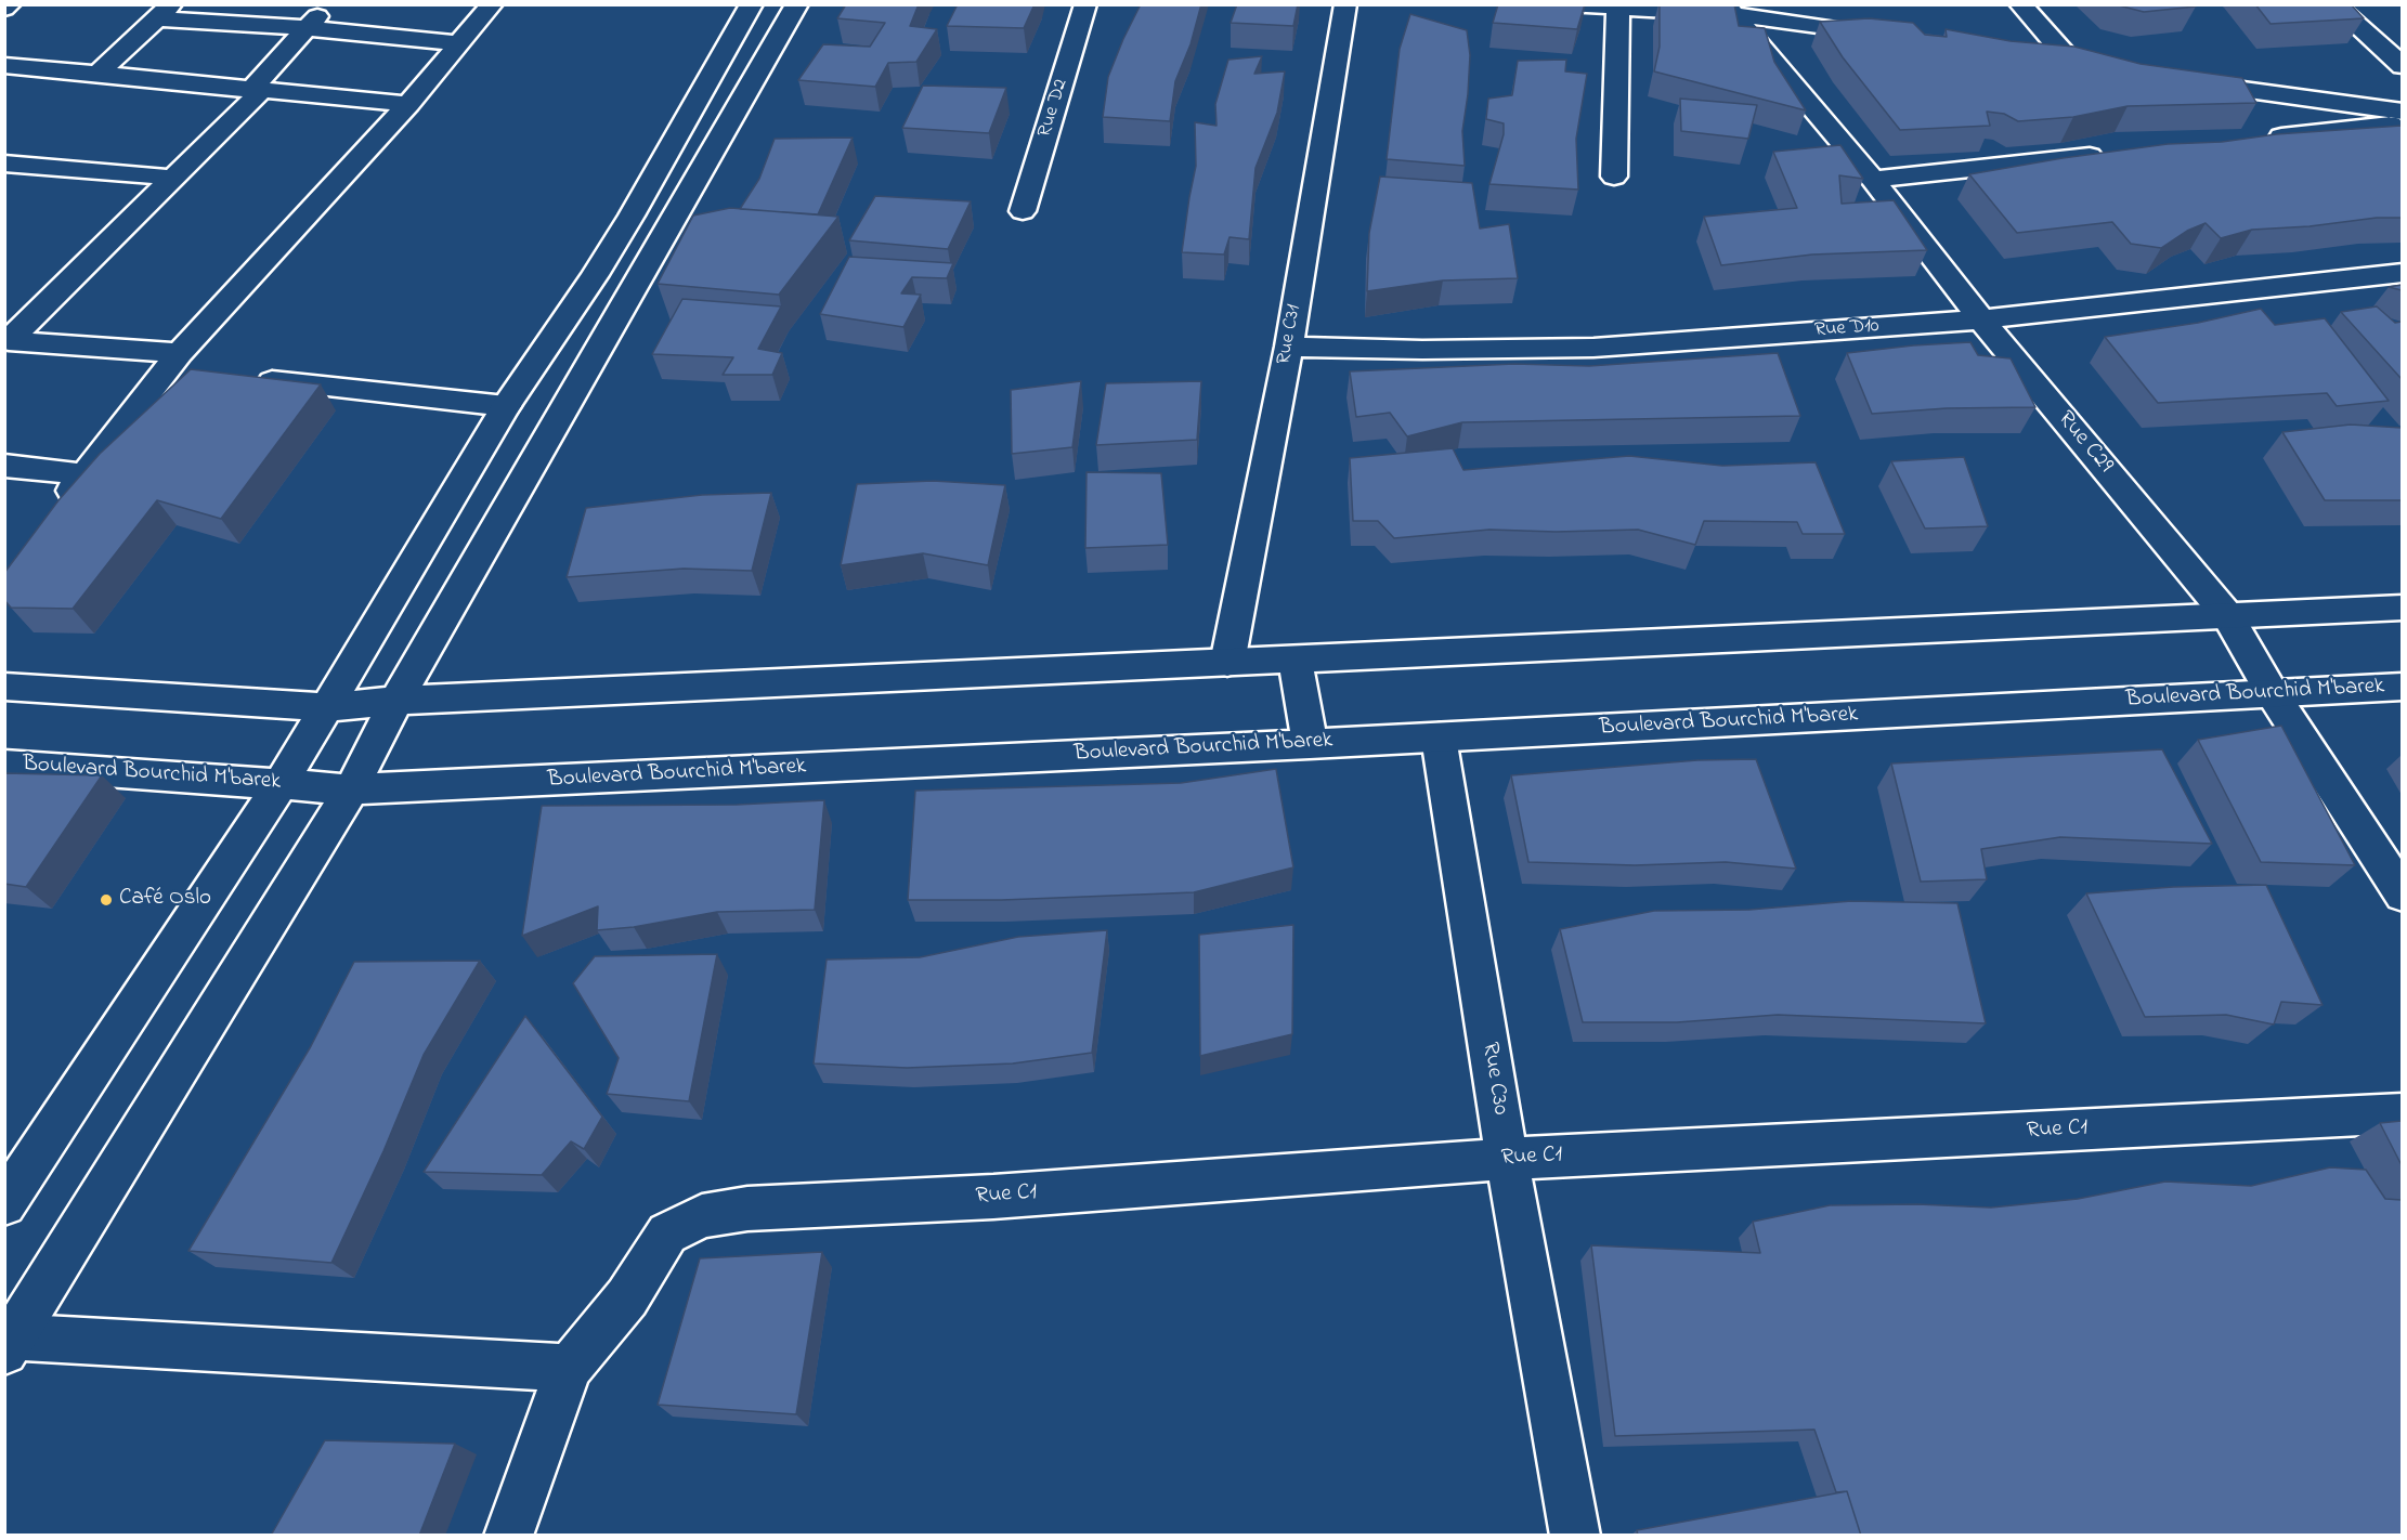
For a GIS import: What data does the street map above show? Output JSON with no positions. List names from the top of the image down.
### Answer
{
  "streets": {
    "street": [
      "Rue D2",
      "Rue D10",
      "Rue C31",
      "Rue C29",
      "Boulevard Bourchid M'barek",
      "Rue C30",
      "Rue C1"
    ]
  },
  "crossings": [
    ["Rue D10", "Rue C31"],
    ["Rue D10", "Rue C29"],
    ["Rue C29", "Boulevard Bourchid M'barek"],
    ["Boulevard Bourchid M'barek", "Rue C30"],
    ["Rue C30", "Rue C1"]
  ],
  "places": ["Café Oslo"]
}
